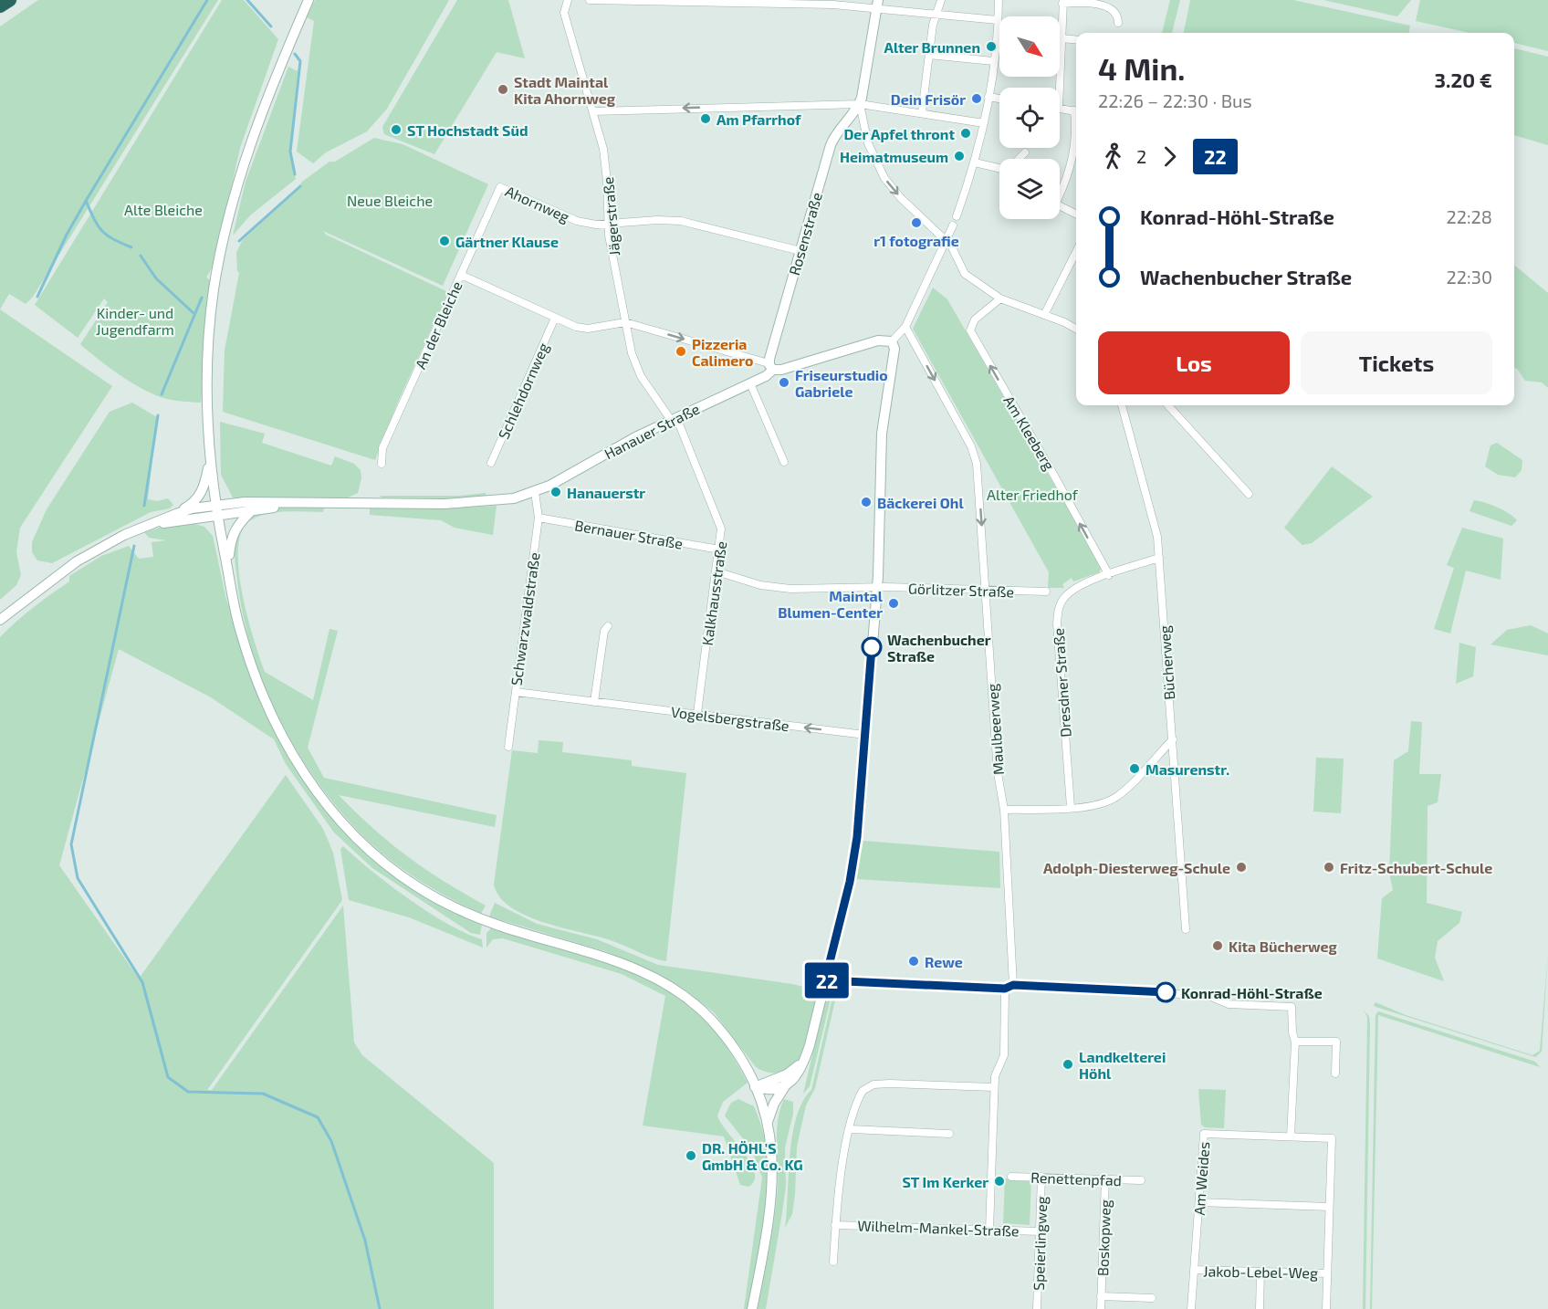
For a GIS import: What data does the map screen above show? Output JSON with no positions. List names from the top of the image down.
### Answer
{
  "streets": {
    "street": [
      "Ahornweg",
      "Jägerstraße",
      "Rosenstraße",
      "An der Bleiche",
      "Schlehdornweg",
      "Hanauer Straße",
      "Am Kleeberg",
      "Bernauer Straße",
      "Görlitzer Straße",
      "Kalkhausstraße",
      "Schwarzwaldstraße",
      "Bücherweg",
      "Dresdner Straße",
      "Vogelsbergstraße",
      "Maulbeerweg",
      "Renettenpfad",
      "Am Weides",
      "Wilhelm-Mankel-Straße",
      "Boskopweg",
      "Speierlingweg",
      "Jakob-Lebel-Weg"
    ]
  },
  "crossings": [
    ["Ahornweg", "Jägerstraße"],
    ["Ahornweg", "Rosenstraße"],
    ["Ahornweg", "An der Bleiche"],
    ["Jägerstraße", "Kalkhausstraße"],
    ["Rosenstraße", "Hanauer Straße"],
    ["Hanauer Straße", "Kalkhausstraße"],
    ["Hanauer Straße", "Schwarzwaldstraße"],
    ["Am Kleeberg", "Dresdner Straße"],
    ["Bernauer Straße", "Kalkhausstraße"],
    ["Bernauer Straße", "Schwarzwaldstraße"],
    ["Görlitzer Straße", "Maulbeerweg"],
    ["Kalkhausstraße", "Vogelsbergstraße"],
    ["Schwarzwaldstraße", "Vogelsbergstraße"],
    ["Bücherweg", "Dresdner Straße"],
    ["Renettenpfad", "Boskopweg"],
    ["Renettenpfad", "Speierlingweg"],
    ["Am Weides", "Jakob-Lebel-Weg"],
    ["Wilhelm-Mankel-Straße", "Speierlingweg"]
  ],
  "one_way": ["Am Kleeberg", "Vogelsbergstraße", "Maulbeerweg"],
  "parks": [
    "Neue Bleiche",
    "Alte Bleiche",
    "Kinder- und Jugendfarm",
    "Alter Friedhof"
  ],
  "places": [
    "Alter Brunnen",
    "Stadt Maintal Kita Ahornweg",
    "Dein Frisör",
    "Am Pfarrhof",
    "ST Hochstadt Süd",
    "Der Apfel thront",
    "Heimatmuseum",
    "r1 fotografie",
    "Gärtner Klause",
    "Pizzeria Calimero",
    "Friseurstudio Gabriele",
    "Hanauerstr",
    "Bäckerei Ohl",
    "Maintal Blumen-Center",
    "Wachenbucher Straße",
    "Masurenstr.",
    "Adolph-Diesterweg-Schule",
    "Fritz-Schubert-Schule",
    "Kita Bücherweg",
    "Rewe",
    "Konrad-Höhl-Straße",
    "Landkelterei Höhl",
    "DR. HÖHL'S GmbH & Co. KG",
    "ST Im Kerker"
  ],
  "lines": ["bus line 22"],
  "north": "bottom right",
  "page": {
    "on_map": "22",
    "heading": ["4 Min.", "22:26 – 22:30 · Bus", "3.20 €"],
    "legs": ["2", "22"],
    "list": [
      {
        "name": "Konrad-Höhl-Straße",
        "value": "22:28"
      },
      {
        "name": "Wachenbucher Straße",
        "value": "22:30"
      }
    ],
    "buttons": ["Los", "Tickets"]
  }
}
